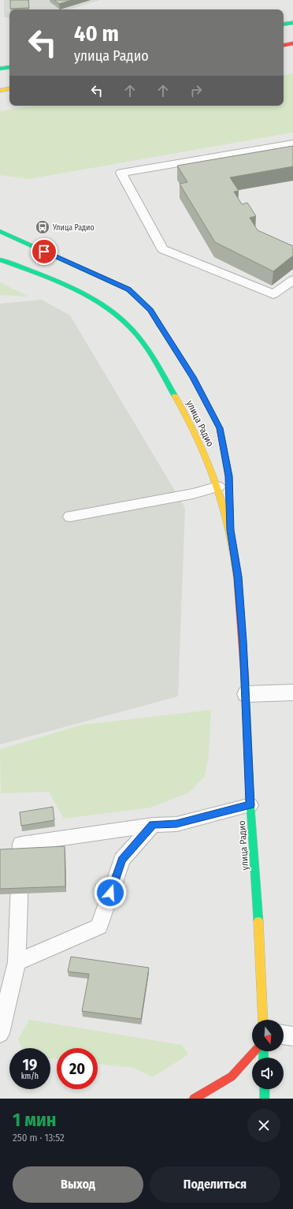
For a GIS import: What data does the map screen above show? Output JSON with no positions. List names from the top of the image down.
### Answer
{
  "streets": {
    "main road": ["улица Радио"]
  },
  "places": {
    "bus stop": ["Улица Радио"]
  },
  "north": "bottom",
  "page": {
    "turn": ["40 m", "улица Радио"],
    "speed": "19 km/h",
    "limit": "20",
    "heading": ["1 мин", "250 m · 13:52"],
    "buttons": ["Выход", "Поделиться"]
  }
}
